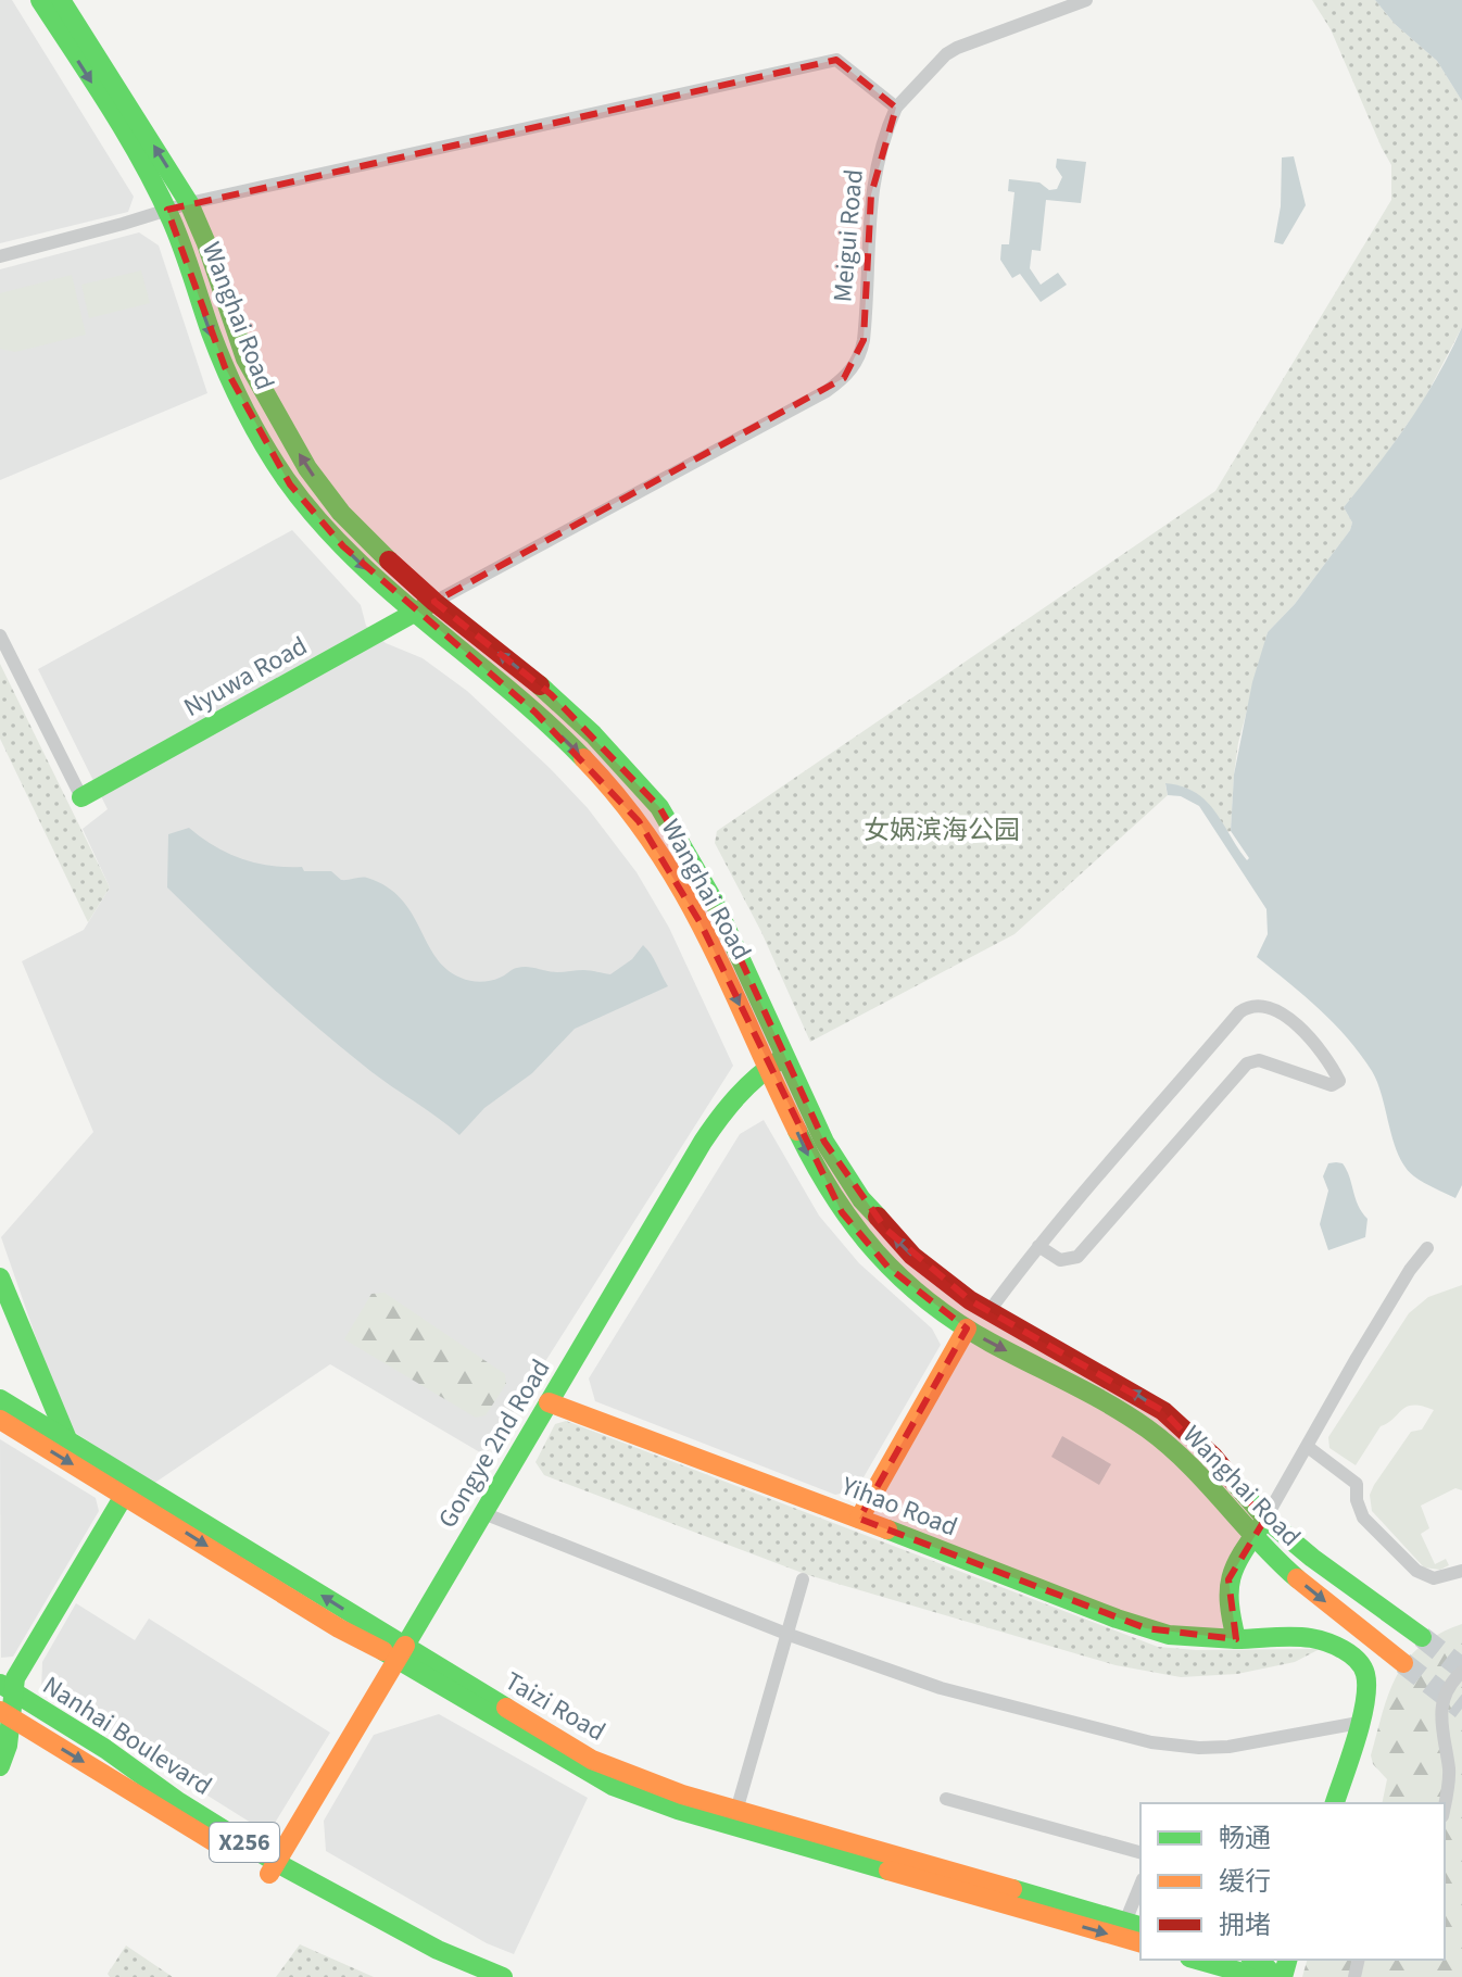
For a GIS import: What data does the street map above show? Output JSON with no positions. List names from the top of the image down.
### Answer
{
  "streets": {
    "main road": [
      "Wanghai Road",
      "Nyuwa Road",
      "Gongye 2nd Road",
      "Yihao Road",
      "Taizi Road",
      "Nanhai Boulevard",
      "X256"
    ],
    "street": ["Meigui Road"]
  },
  "crossings": [
    ["Meigui Road", "Wanghai Road"],
    ["Meigui Road", "Nyuwa Road"],
    ["Wanghai Road", "Nyuwa Road"],
    ["Wanghai Road", "Gongye 2nd Road"],
    ["Gongye 2nd Road", "Yihao Road"],
    ["Gongye 2nd Road", "Taizi Road"],
    ["Gongye 2nd Road", "Nanhai Boulevard"]
  ],
  "parks": ["女娲滨海公园"],
  "legend": ["畅通", "缓行", "拥堵"]
}
